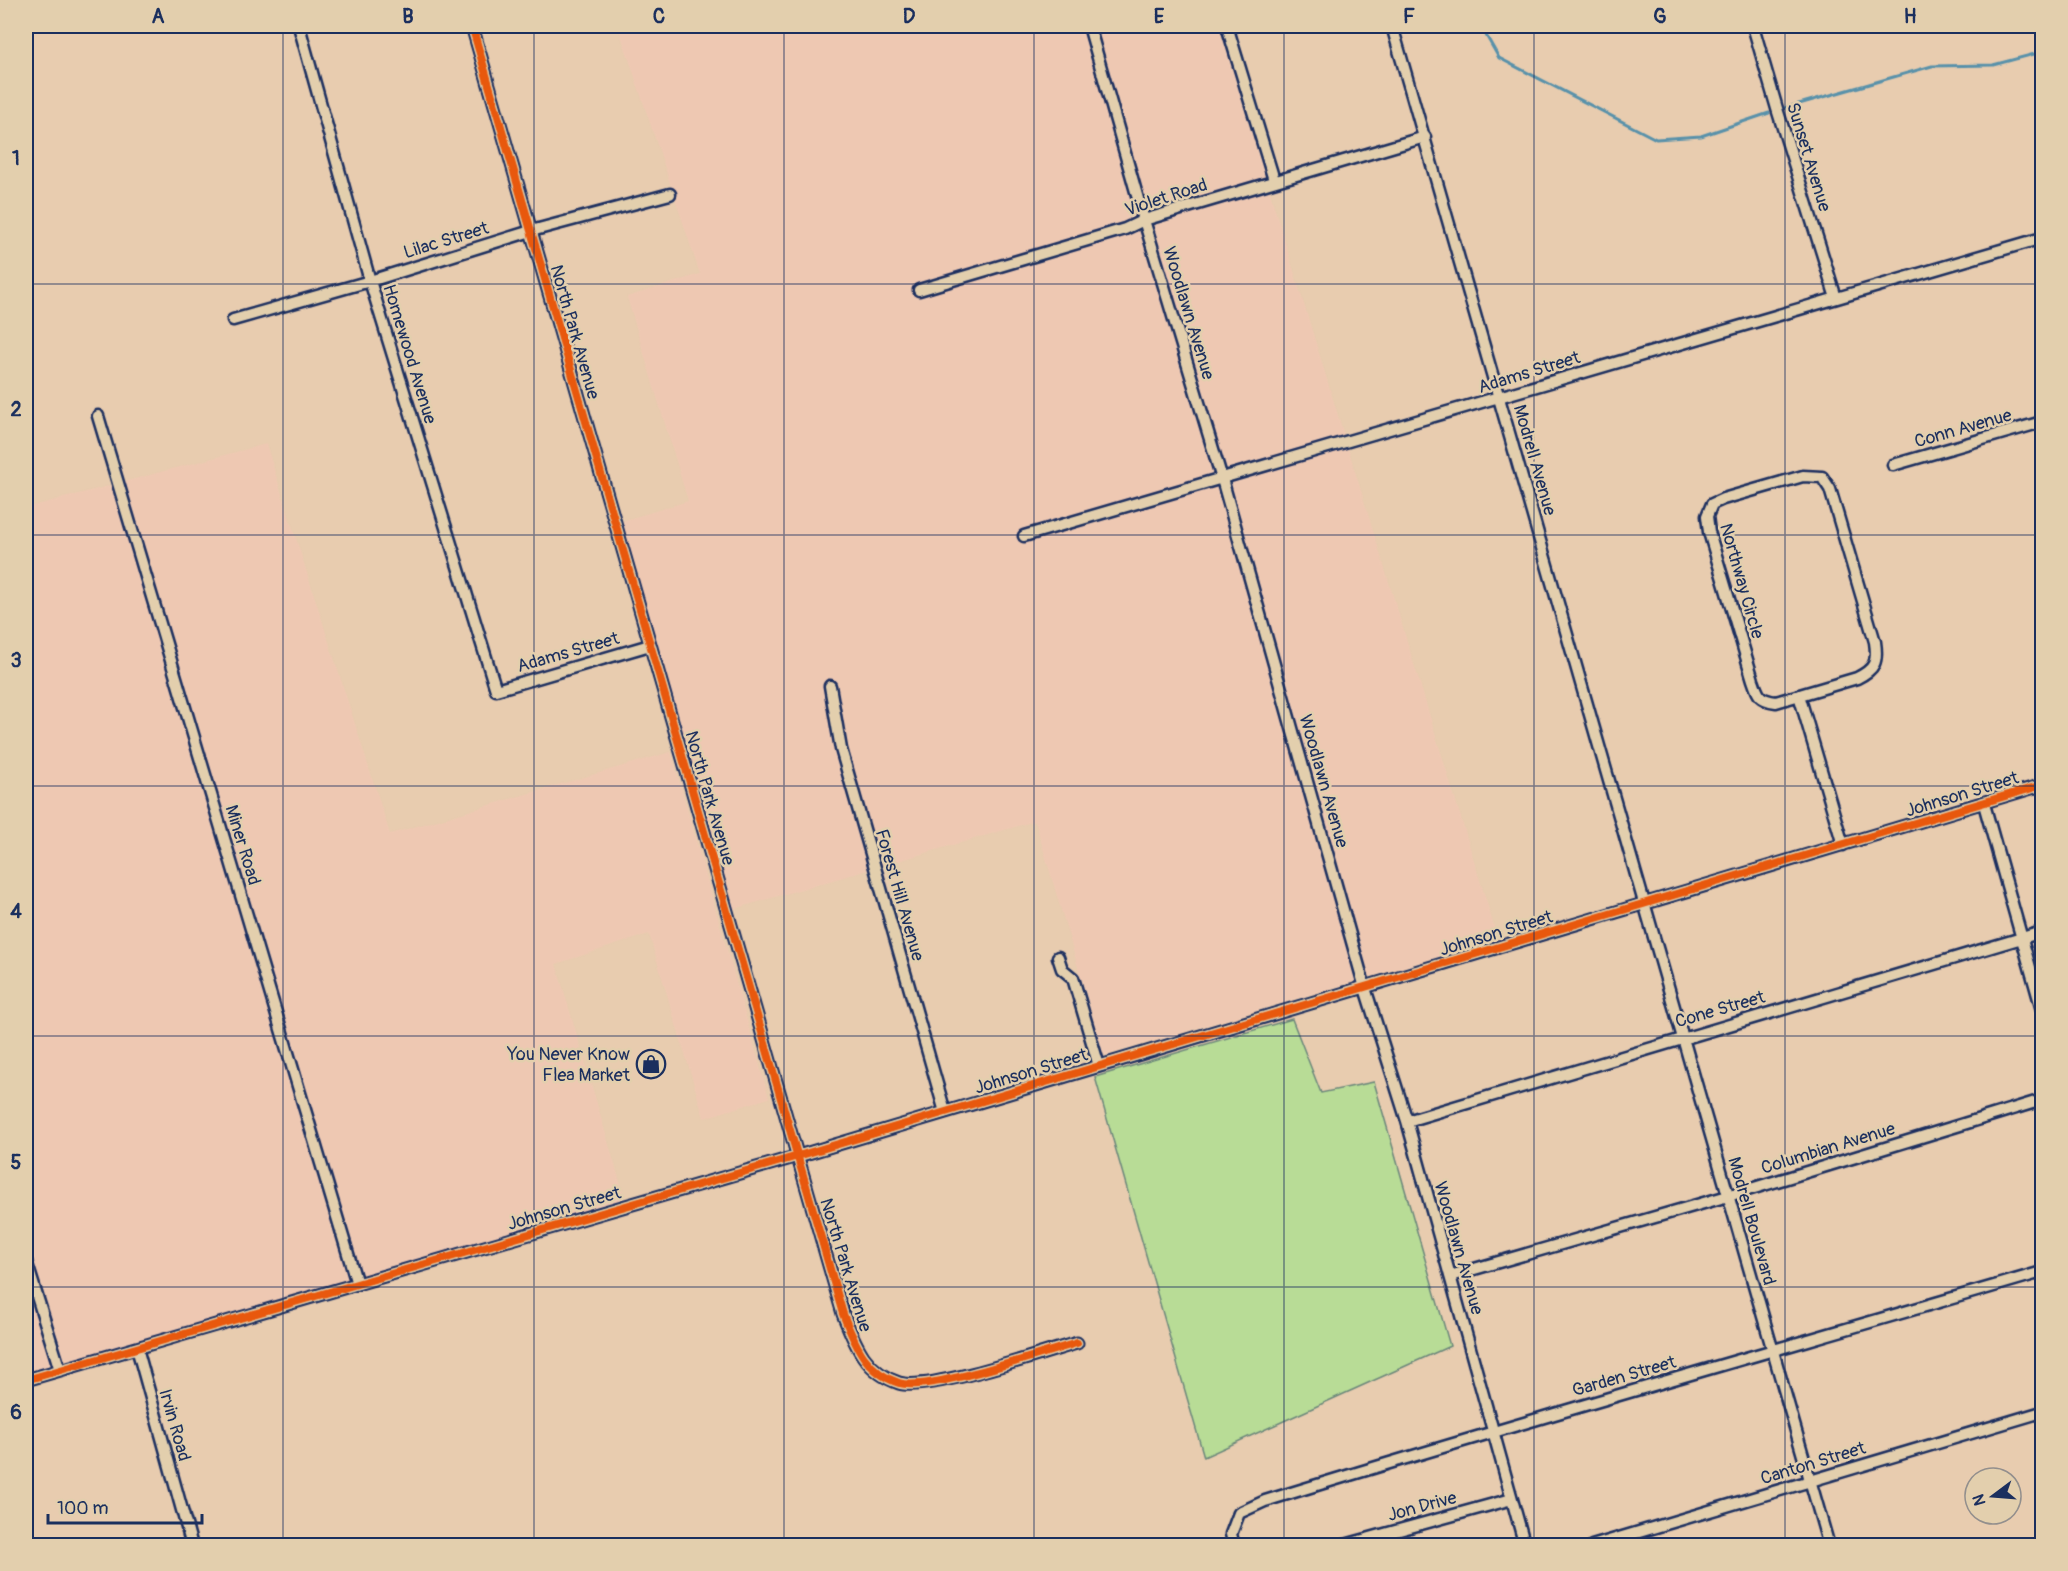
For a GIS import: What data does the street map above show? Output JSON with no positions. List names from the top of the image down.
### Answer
{
  "streets": {
    "street": [
      "Sunset Avenue",
      "Violet Road",
      "Lilac Street",
      "Woodlawn Avenue",
      "North Park Avenue",
      "Homewood Avenue",
      "Adams Street",
      "Conn Avenue",
      "Modrell Avenue",
      "Northway Circle",
      "Johnson Street",
      "Miner Road",
      "Forest Hill Avenue",
      "Cone Street",
      "Columbian Avenue",
      "Modrell Boulevard",
      "Garden Street",
      "Irvin Road",
      "Canton Street",
      "Jon Drive"
    ]
  },
  "crossings": [
    ["Sunset Avenue", "Adams Street"],
    ["Violet Road", "Woodlawn Avenue"],
    ["Violet Road", "Modrell Avenue"],
    ["Lilac Street", "North Park Avenue"],
    ["Lilac Street", "Homewood Avenue"],
    ["Woodlawn Avenue", "Adams Street"],
    ["Woodlawn Avenue", "Johnson Street"],
    ["Woodlawn Avenue", "Cone Street"],
    ["Woodlawn Avenue", "Columbian Avenue"],
    ["Woodlawn Avenue", "Garden Street"],
    ["Woodlawn Avenue", "Jon Drive"],
    ["North Park Avenue", "Adams Street"],
    ["North Park Avenue", "Johnson Street"],
    ["Homewood Avenue", "Adams Street"],
    ["Adams Street", "Modrell Avenue"],
    ["Modrell Avenue", "Johnson Street"],
    ["Modrell Avenue", "Modrell Boulevard"],
    ["Johnson Street", "Miner Road"],
    ["Johnson Street", "Forest Hill Avenue"],
    ["Johnson Street", "Modrell Boulevard"],
    ["Johnson Street", "Irvin Road"],
    ["Cone Street", "Modrell Boulevard"],
    ["Columbian Avenue", "Modrell Boulevard"],
    ["Modrell Boulevard", "Garden Street"],
    ["Modrell Boulevard", "Canton Street"]
  ],
  "places": {
    "shop": ["You Never Know Flea Market"]
  },
  "scale_bar": "100 m",
  "north": "left",
  "grid": {
    "columns": [
      "A",
      "B",
      "C",
      "D",
      "E",
      "F",
      "G",
      "H"
    ],
    "rows": [
      "1",
      "2",
      "3",
      "4",
      "5",
      "6"
    ]
  }
}
